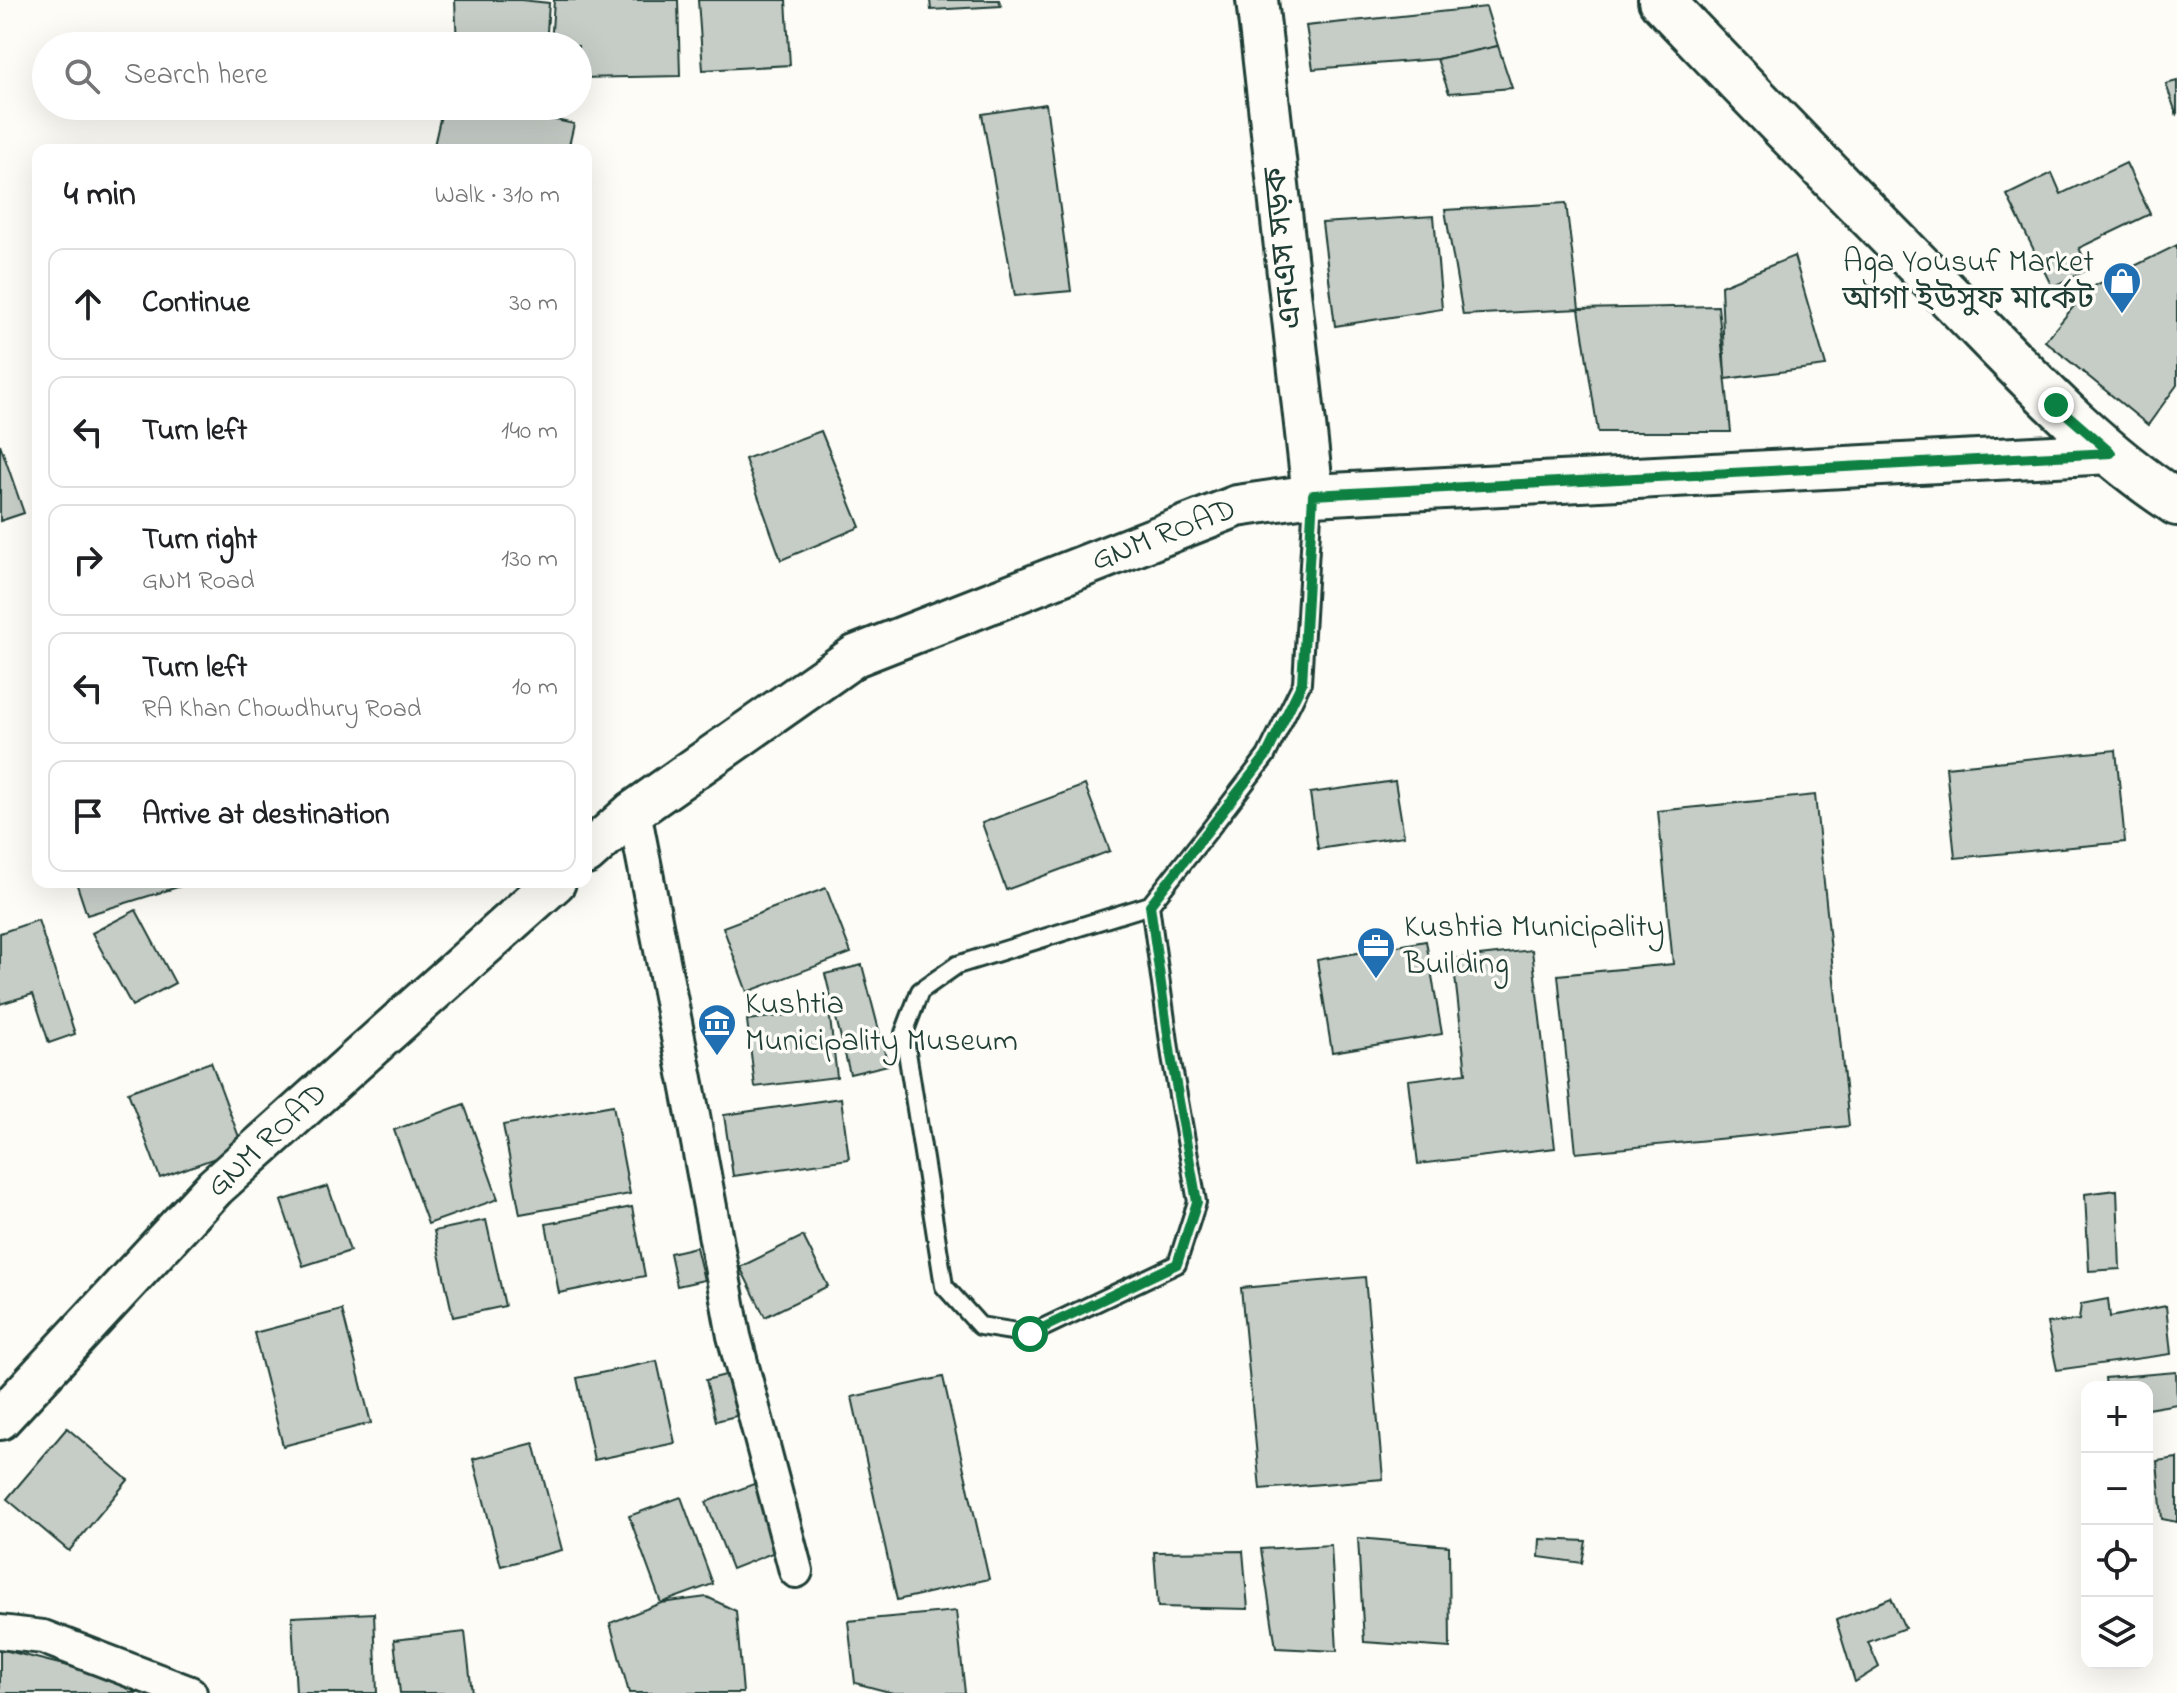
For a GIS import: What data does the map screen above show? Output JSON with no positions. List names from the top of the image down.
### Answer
{
  "streets": {
    "street": ["এনএস সড়ক", "GNM ROAD"]
  },
  "crossings": [
    ["এনএস সড়ক", "GNM ROAD"]
  ],
  "places": {
    "shop": ["Aga Yousuf Market আগা ইউসুফ মার্কেট"],
    "office": ["Kushtia Municipality Building"],
    "museum": ["Kushtia Municipality Museum"]
  },
  "page": {
    "search": "Search here",
    "heading": ["4 min", "Walk · 310 m"],
    "list": [
      ["Continue", "30 m"],
      ["Turn left", "140 m"],
      ["Turn right", "GNM Road", "130 m"],
      ["Turn left", "RA Khan Chowdhury Road", "10 m"],
      "Arrive at destination"
    ],
    "map_buttons": ["+", "−"]
  }
}
